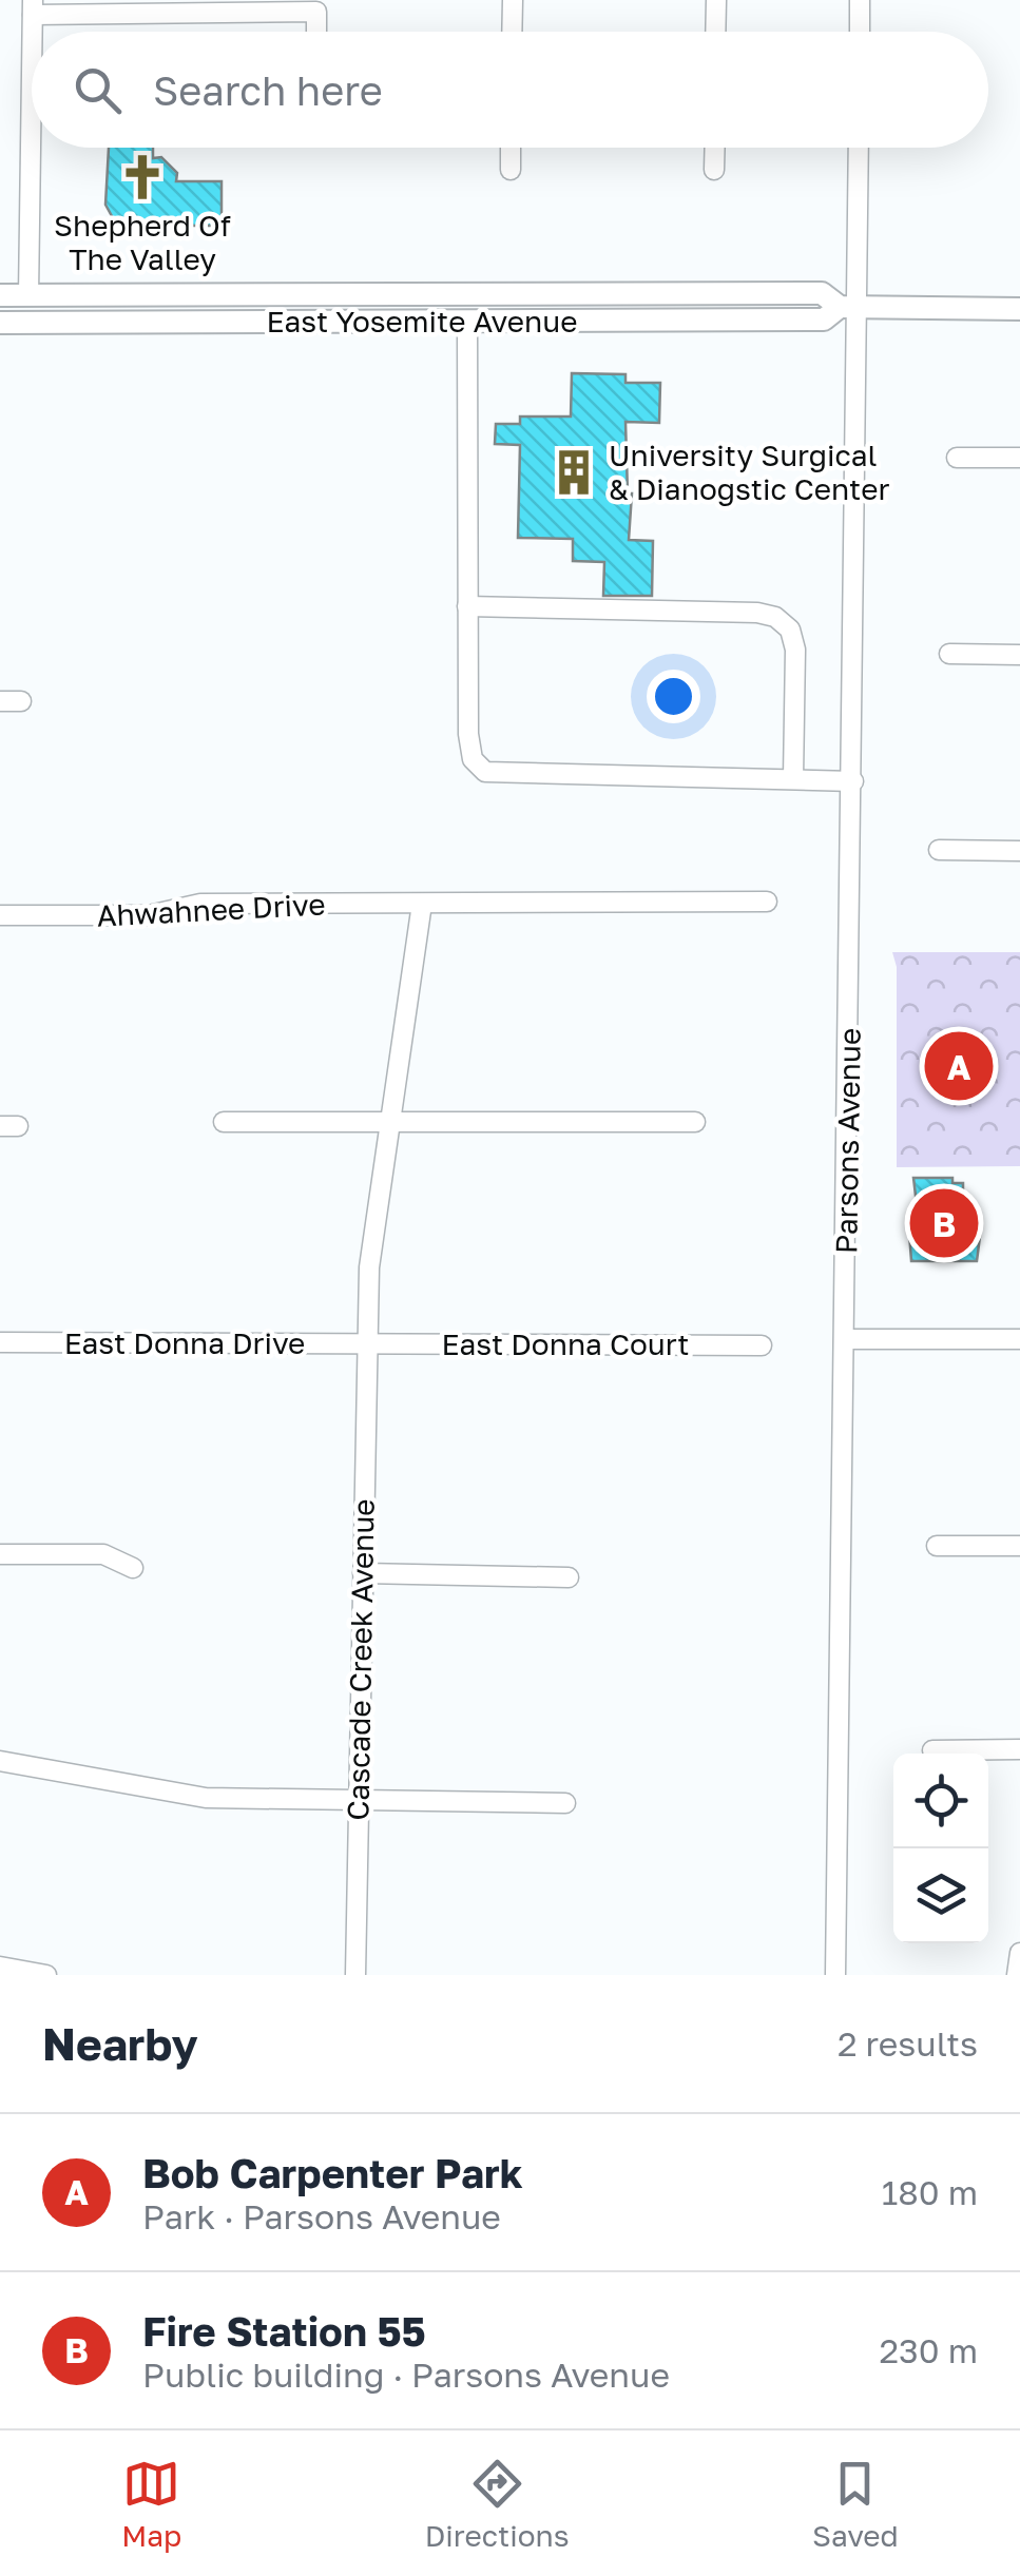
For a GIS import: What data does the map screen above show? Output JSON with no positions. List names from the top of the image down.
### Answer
{
  "streets": {
    "main road": ["East Yosemite Avenue"],
    "street": [
      "Ahwahnee Drive",
      "Parsons Avenue",
      "East Donna Drive",
      "East Donna Court",
      "Cascade Creek Avenue"
    ]
  },
  "crossings": [
    ["East Yosemite Avenue", "Parsons Avenue"],
    ["Ahwahnee Drive", "Cascade Creek Avenue"],
    ["East Donna Drive", "East Donna Court"],
    ["East Donna Drive", "Cascade Creek Avenue"],
    ["East Donna Court", "Cascade Creek Avenue"]
  ],
  "places": {
    "church": ["Shepherd Of The Valley"],
    "building": ["University Surgical & Dianogstic Center"]
  },
  "page": {
    "search": "Search here",
    "pins": ["A", "B"],
    "heading": ["Nearby", "2 results"],
    "list": [
      {
        "mark": "A",
        "name": "Bob Carpenter Park",
        "note": "Park · Parsons Avenue",
        "value": "180 m"
      },
      {
        "mark": "B",
        "name": "Fire Station 55",
        "note": "Public building · Parsons Avenue",
        "value": "230 m"
      }
    ],
    "nav": ["Map", "Directions", "Saved"]
  }
}
